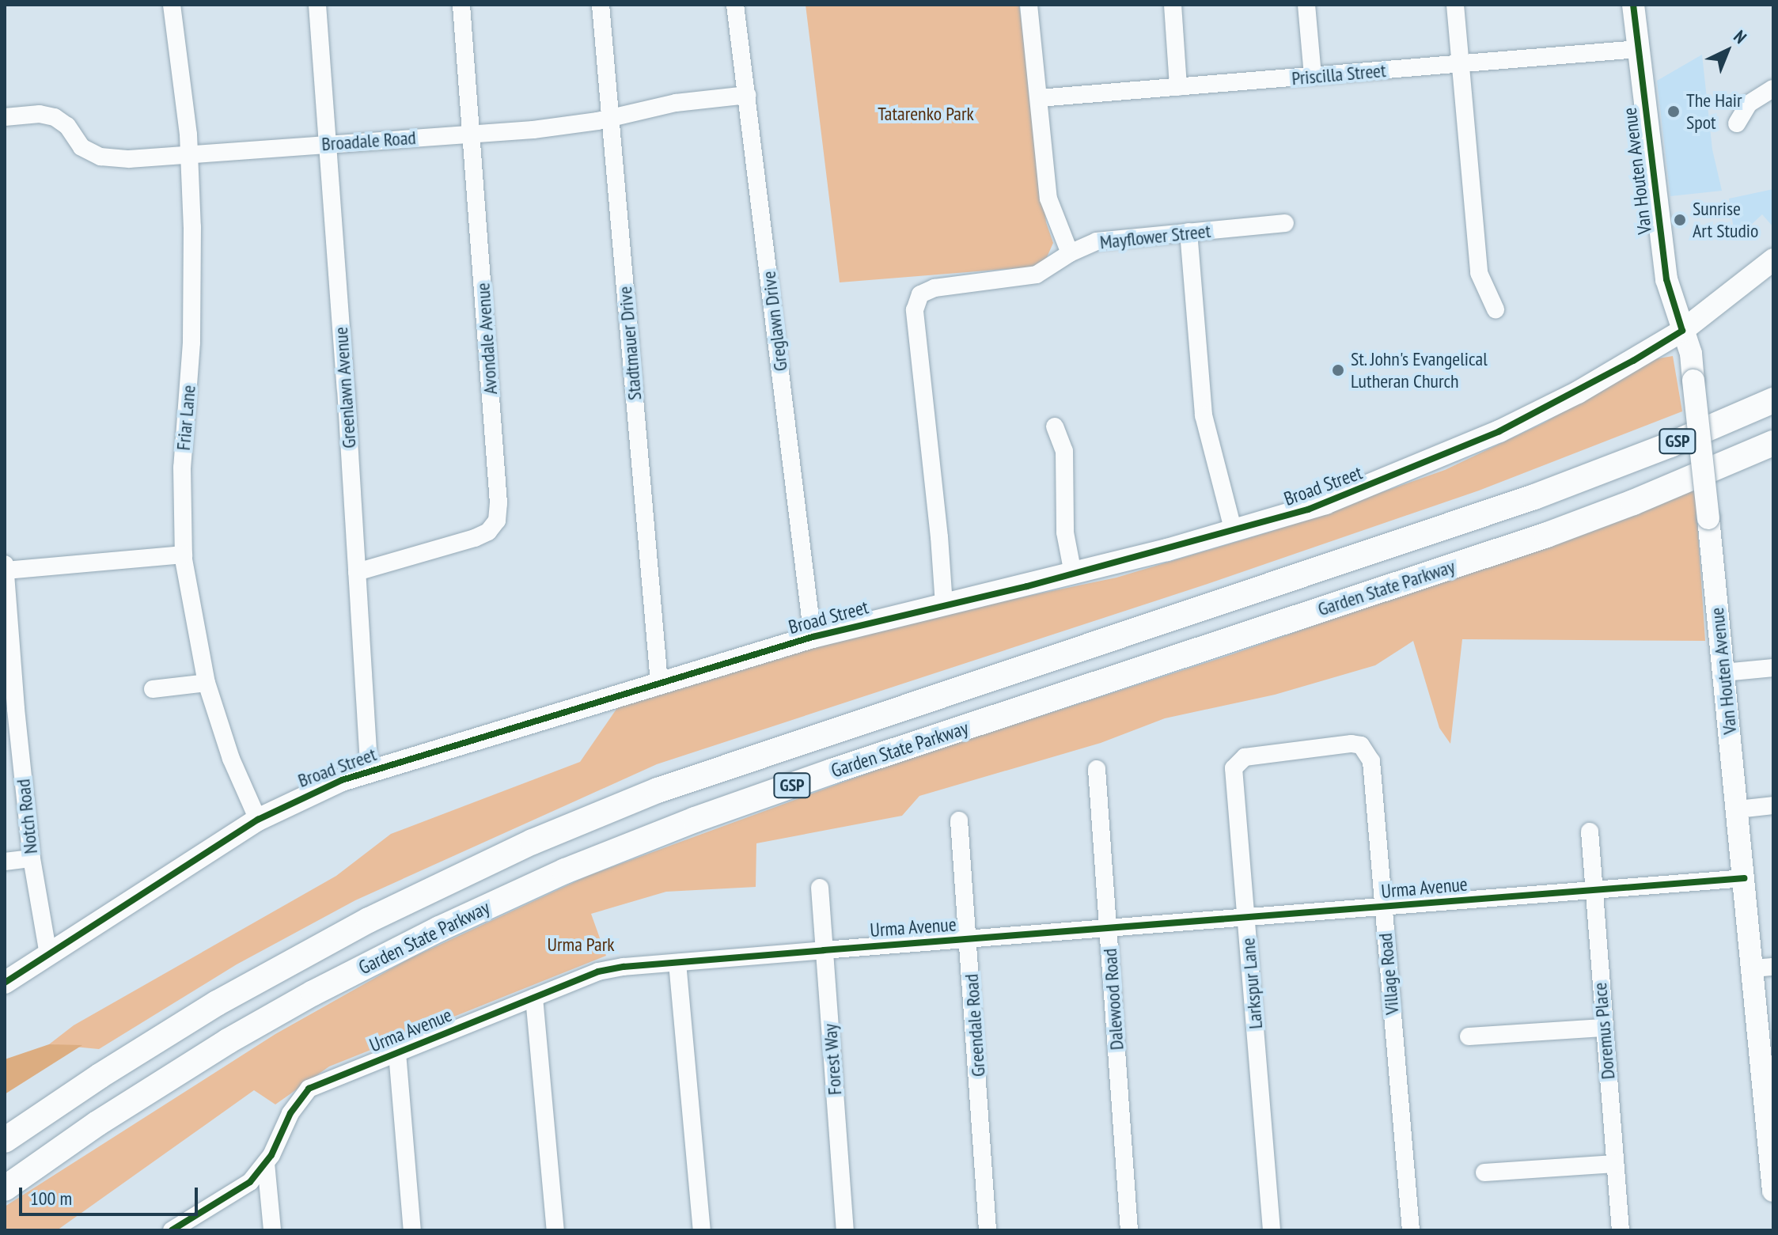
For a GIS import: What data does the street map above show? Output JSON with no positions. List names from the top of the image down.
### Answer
{
  "streets": {
    "highway": ["GSP", "Garden State Parkway"],
    "main road": ["Van Houten Avenue", "Broad Street"],
    "street": [
      "Priscilla Street",
      "Broadale Road",
      "Mayflower Street",
      "Greglawn Drive",
      "Avondale Avenue",
      "Stadtmauer Drive",
      "Greenlawn Avenue",
      "Friar Lane",
      "Notch Road",
      "Urma Avenue",
      "Village Road",
      "Larkspur Lane",
      "Dalewood Road",
      "Greendale Road",
      "Doremus Place",
      "Forest Way"
    ]
  },
  "crossings": [
    ["Priscilla Street", "Van Houten Avenue"],
    ["Broadale Road", "Greglawn Drive"],
    ["Broadale Road", "Avondale Avenue"],
    ["Broadale Road", "Stadtmauer Drive"],
    ["Broadale Road", "Greenlawn Avenue"],
    ["Broadale Road", "Friar Lane"],
    ["Van Houten Avenue", "Broad Street"],
    ["Van Houten Avenue", "Urma Avenue"],
    ["Mayflower Street", "Broad Street"],
    ["Greglawn Drive", "Broad Street"],
    ["Avondale Avenue", "Greenlawn Avenue"],
    ["Stadtmauer Drive", "Broad Street"],
    ["Greenlawn Avenue", "Broad Street"],
    ["Friar Lane", "Broad Street"],
    ["Broad Street", "Notch Road"],
    ["Urma Avenue", "Village Road"],
    ["Urma Avenue", "Larkspur Lane"],
    ["Urma Avenue", "Dalewood Road"],
    ["Urma Avenue", "Greendale Road"],
    ["Urma Avenue", "Doremus Place"],
    ["Urma Avenue", "Forest Way"],
    ["Village Road", "Larkspur Lane"]
  ],
  "parks": ["Tatarenko Park", "Urma Park"],
  "places": ["The Hair Spot", "Sunrise Art Studio", "St. John's Evangelical Lutheran Church"],
  "scale_bar": "100 m",
  "north": "top right"
}
